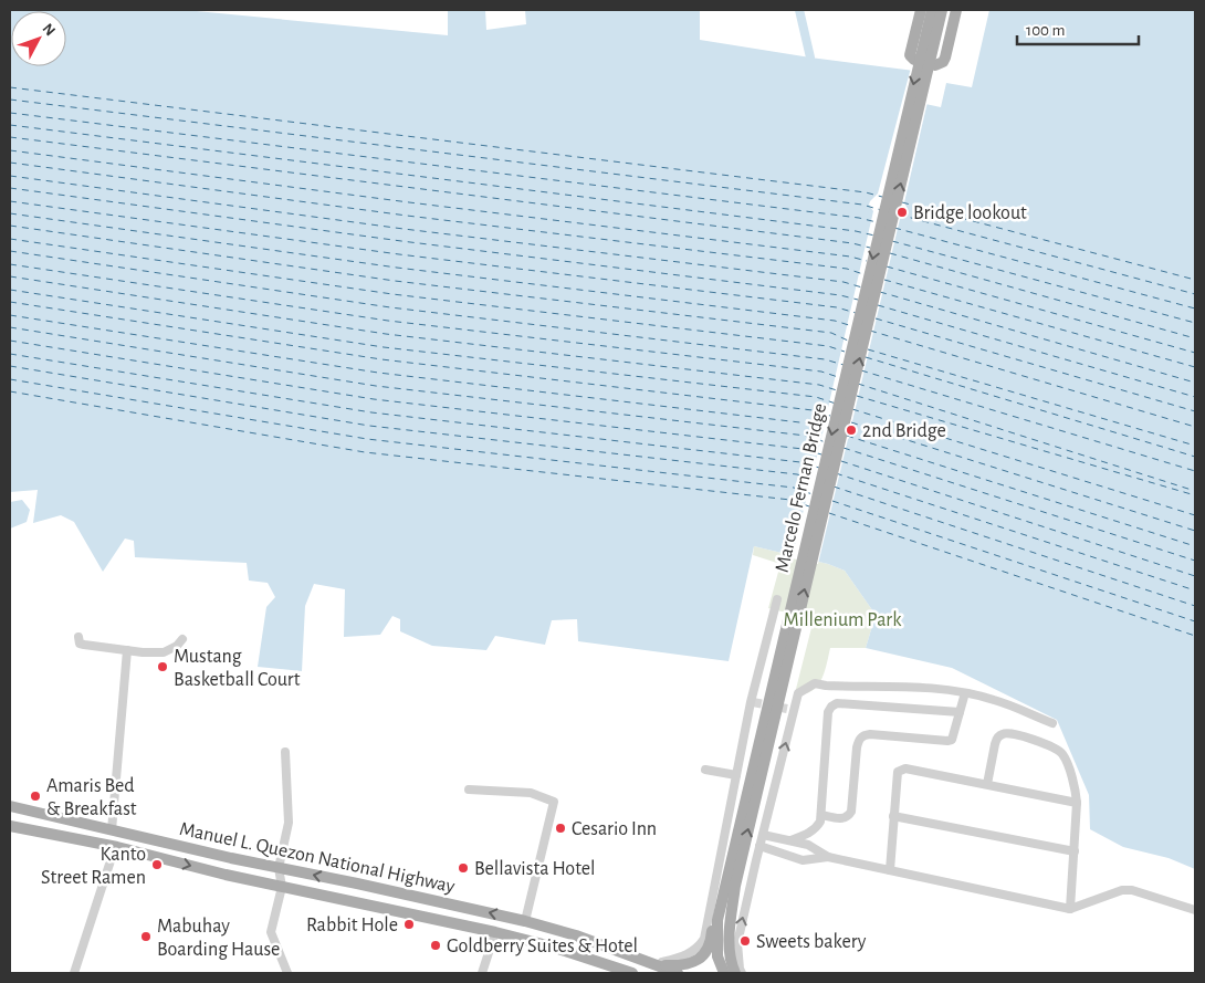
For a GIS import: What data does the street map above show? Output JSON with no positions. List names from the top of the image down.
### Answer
{
  "streets": {
    "main road": ["Marcelo Fernan Bridge", "Manuel L. Quezon National Highway"]
  },
  "parks": ["Millenium Park"],
  "places": [
    "Bridge lookout",
    "2nd Bridge",
    "Mustang Basketball Court",
    "Amaris Bed & Breakfast",
    "Cesario Inn",
    "Kanto Street Ramen",
    "Bellavista Hotel",
    "Rabbit Hole",
    "Mabuhay Boarding Hause",
    "Sweets bakery",
    "Goldberry Suites & Hotel"
  ],
  "scale_bar": "100 m",
  "north": "top right"
}
